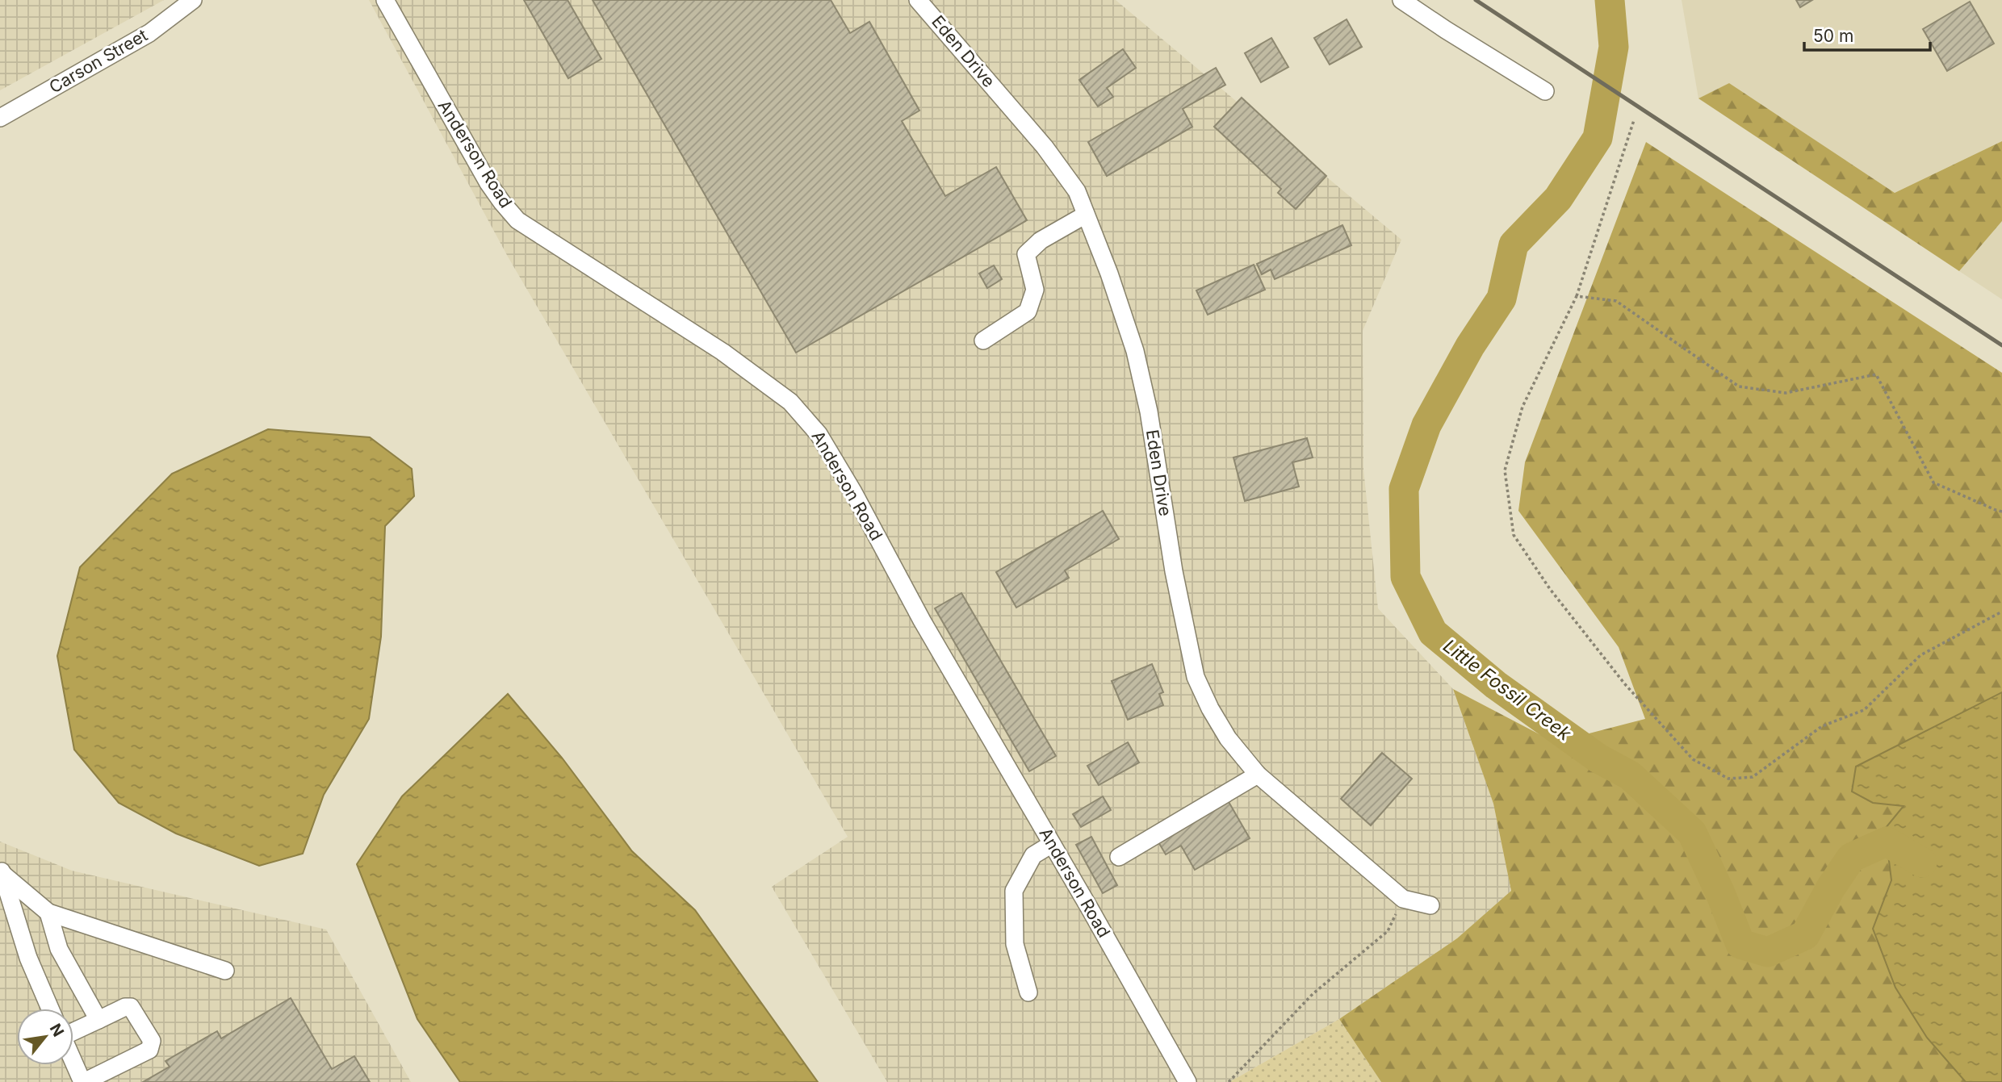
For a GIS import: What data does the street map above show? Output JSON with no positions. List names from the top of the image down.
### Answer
{
  "streets": {
    "street": ["Eden Drive", "Carson Street", "Anderson Road"]
  },
  "water": ["Little Fossil Creek"],
  "scale_bar": "50 m",
  "north": "top right"
}
